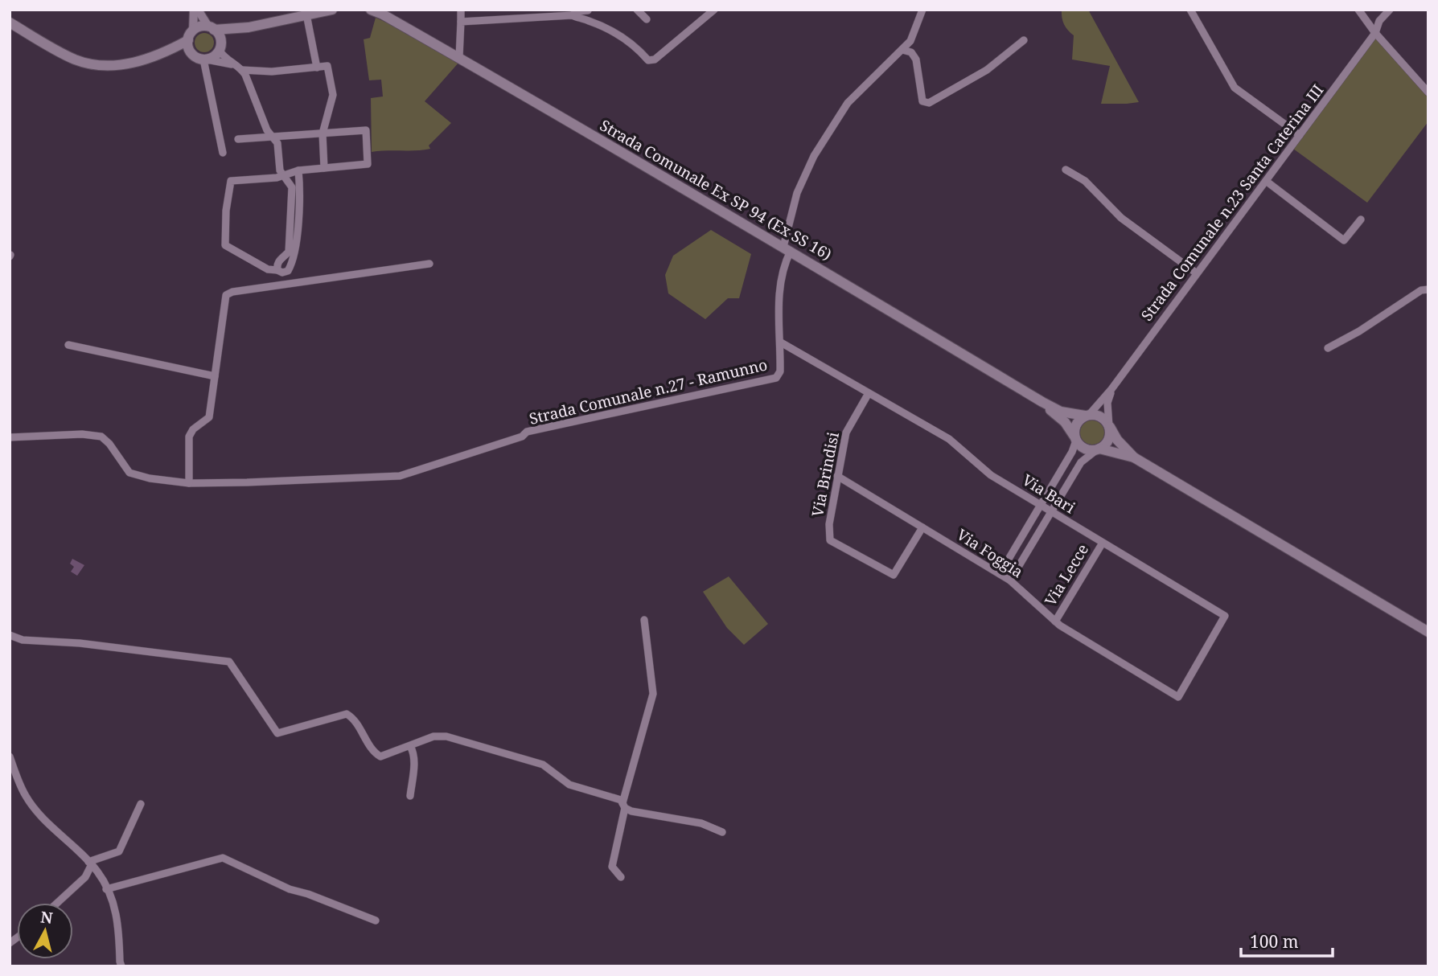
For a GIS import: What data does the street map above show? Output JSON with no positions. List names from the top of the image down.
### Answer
{
  "streets": {
    "main road": ["Strada Comunale Ex SP 94 (Ex SS 16)"],
    "street": [
      "Strada Comunale n.23 Santa Caterina III",
      "Strada Comunale n.27 - Ramunno",
      "Via Brindisi",
      "Via Bari",
      "Via Foggia",
      "Via Lecce"
    ]
  },
  "crossings": [
    ["Strada Comunale Ex SP 94 (Ex SS 16)", "Strada Comunale n.23 Santa Caterina III"],
    ["Strada Comunale n.27 - Ramunno", "Via Bari"],
    ["Via Brindisi", "Via Bari"],
    ["Via Brindisi", "Via Foggia"],
    ["Via Bari", "Via Foggia"],
    ["Via Bari", "Via Lecce"],
    ["Via Foggia", "Via Lecce"]
  ],
  "scale_bar": "100 m",
  "north": "top"
}
